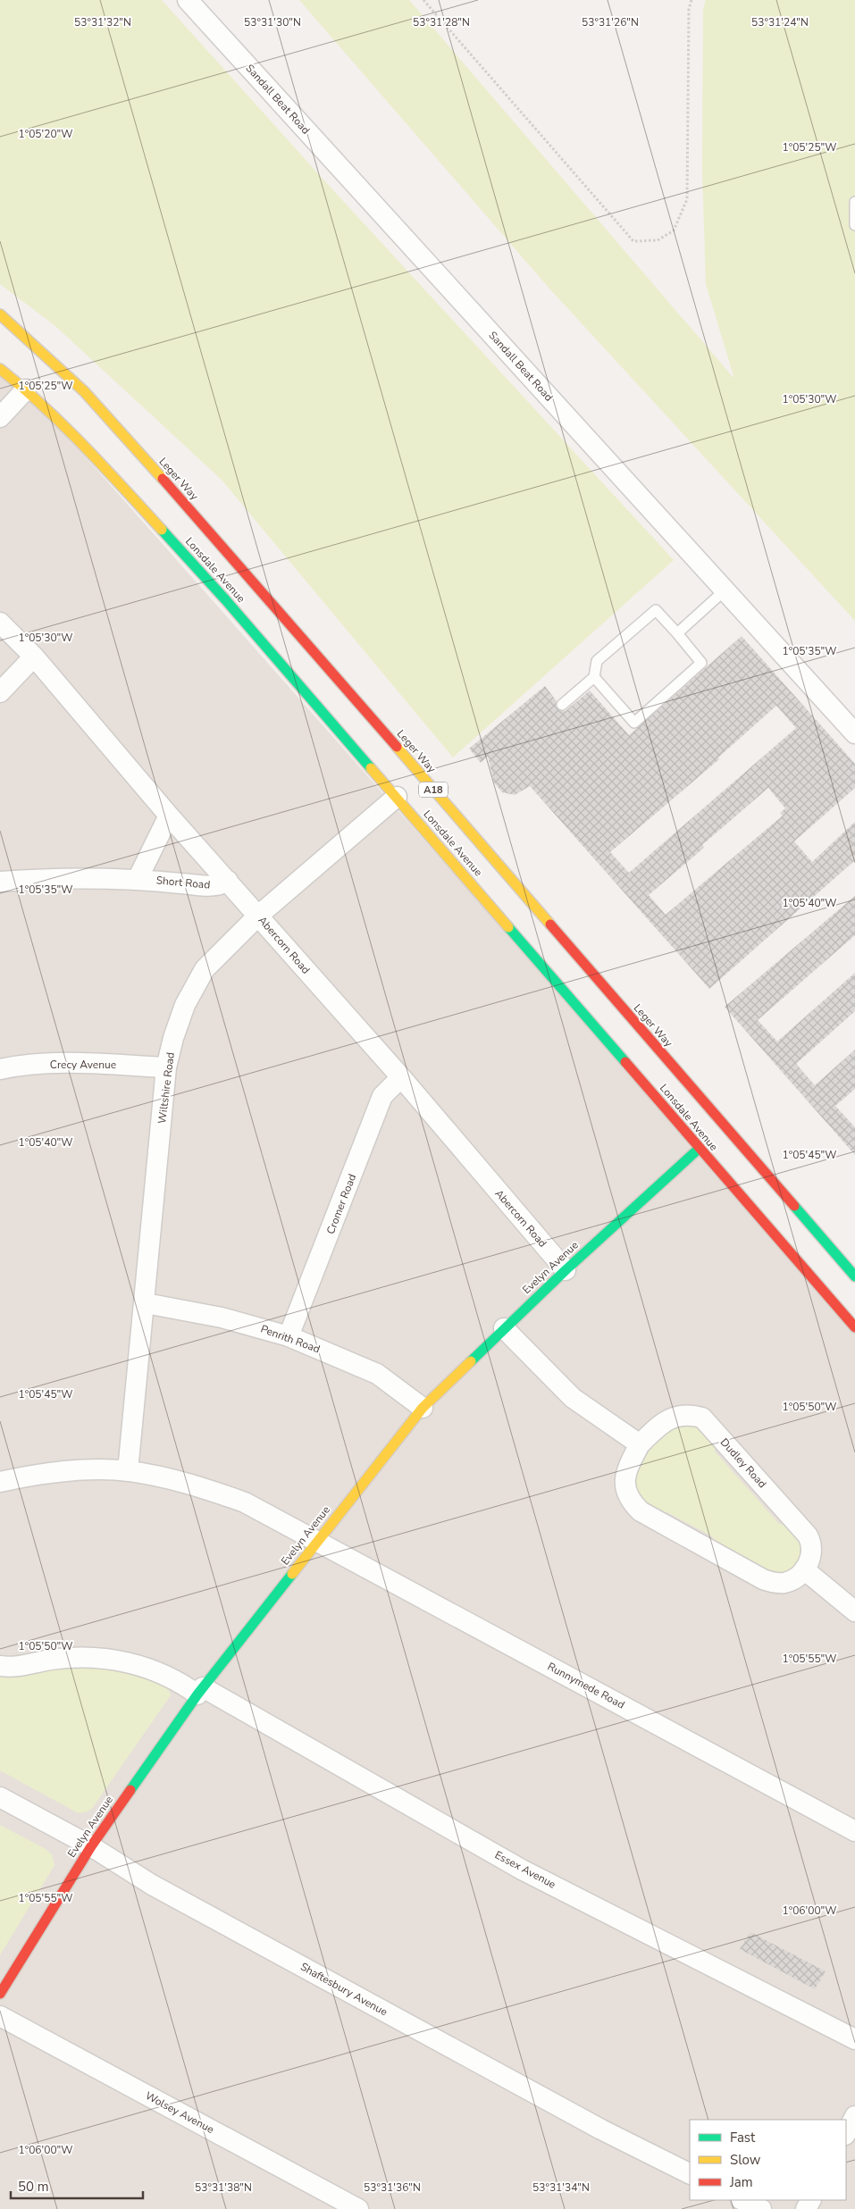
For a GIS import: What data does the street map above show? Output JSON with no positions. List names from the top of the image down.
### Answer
{
  "streets": {
    "main road": [
      "Leger Way",
      "Lonsdale Avenue",
      "A18",
      "Evelyn Avenue"
    ],
    "street": [
      "Sandall Beat Road",
      "Short Road",
      "Abercorn Road",
      "Crecy Avenue",
      "Wiltshire Road",
      "Cromer Road",
      "Penrith Road",
      "Dudley Road",
      "Runnymede Road",
      "Essex Avenue",
      "Shaftesbury Avenue",
      "Wolsey Avenue"
    ]
  },
  "crossings": [
    ["Lonsdale Avenue", "Wiltshire Road"],
    ["Lonsdale Avenue", "Evelyn Avenue"],
    ["Short Road", "Abercorn Road"],
    ["Abercorn Road", "Wiltshire Road"],
    ["Abercorn Road", "Cromer Road"],
    ["Abercorn Road", "Evelyn Avenue"],
    ["Crecy Avenue", "Wiltshire Road"],
    ["Wiltshire Road", "Penrith Road"],
    ["Wiltshire Road", "Runnymede Road"],
    ["Cromer Road", "Penrith Road"],
    ["Evelyn Avenue", "Penrith Road"],
    ["Evelyn Avenue", "Runnymede Road"],
    ["Evelyn Avenue", "Essex Avenue"],
    ["Evelyn Avenue", "Shaftesbury Avenue"]
  ],
  "legend": ["Fast", "Slow", "Jam"],
  "scale_bar": "50 m",
  "coordinates": [
    "53°31'32\"N",
    "53°31'30\"N",
    "53°31'28\"N",
    "53°31'26\"N",
    "53°31'24\"N",
    "1°05'20\"W",
    "1°05'25\"W",
    "1°05'30\"W",
    "1°05'35\"W",
    "1°05'40\"W",
    "1°05'45\"W",
    "1°05'50\"W",
    "1°05'55\"W",
    "1°06'00\"W",
    "53°31'38\"N",
    "53°31'36\"N",
    "53°31'34\"N"
  ]
}
